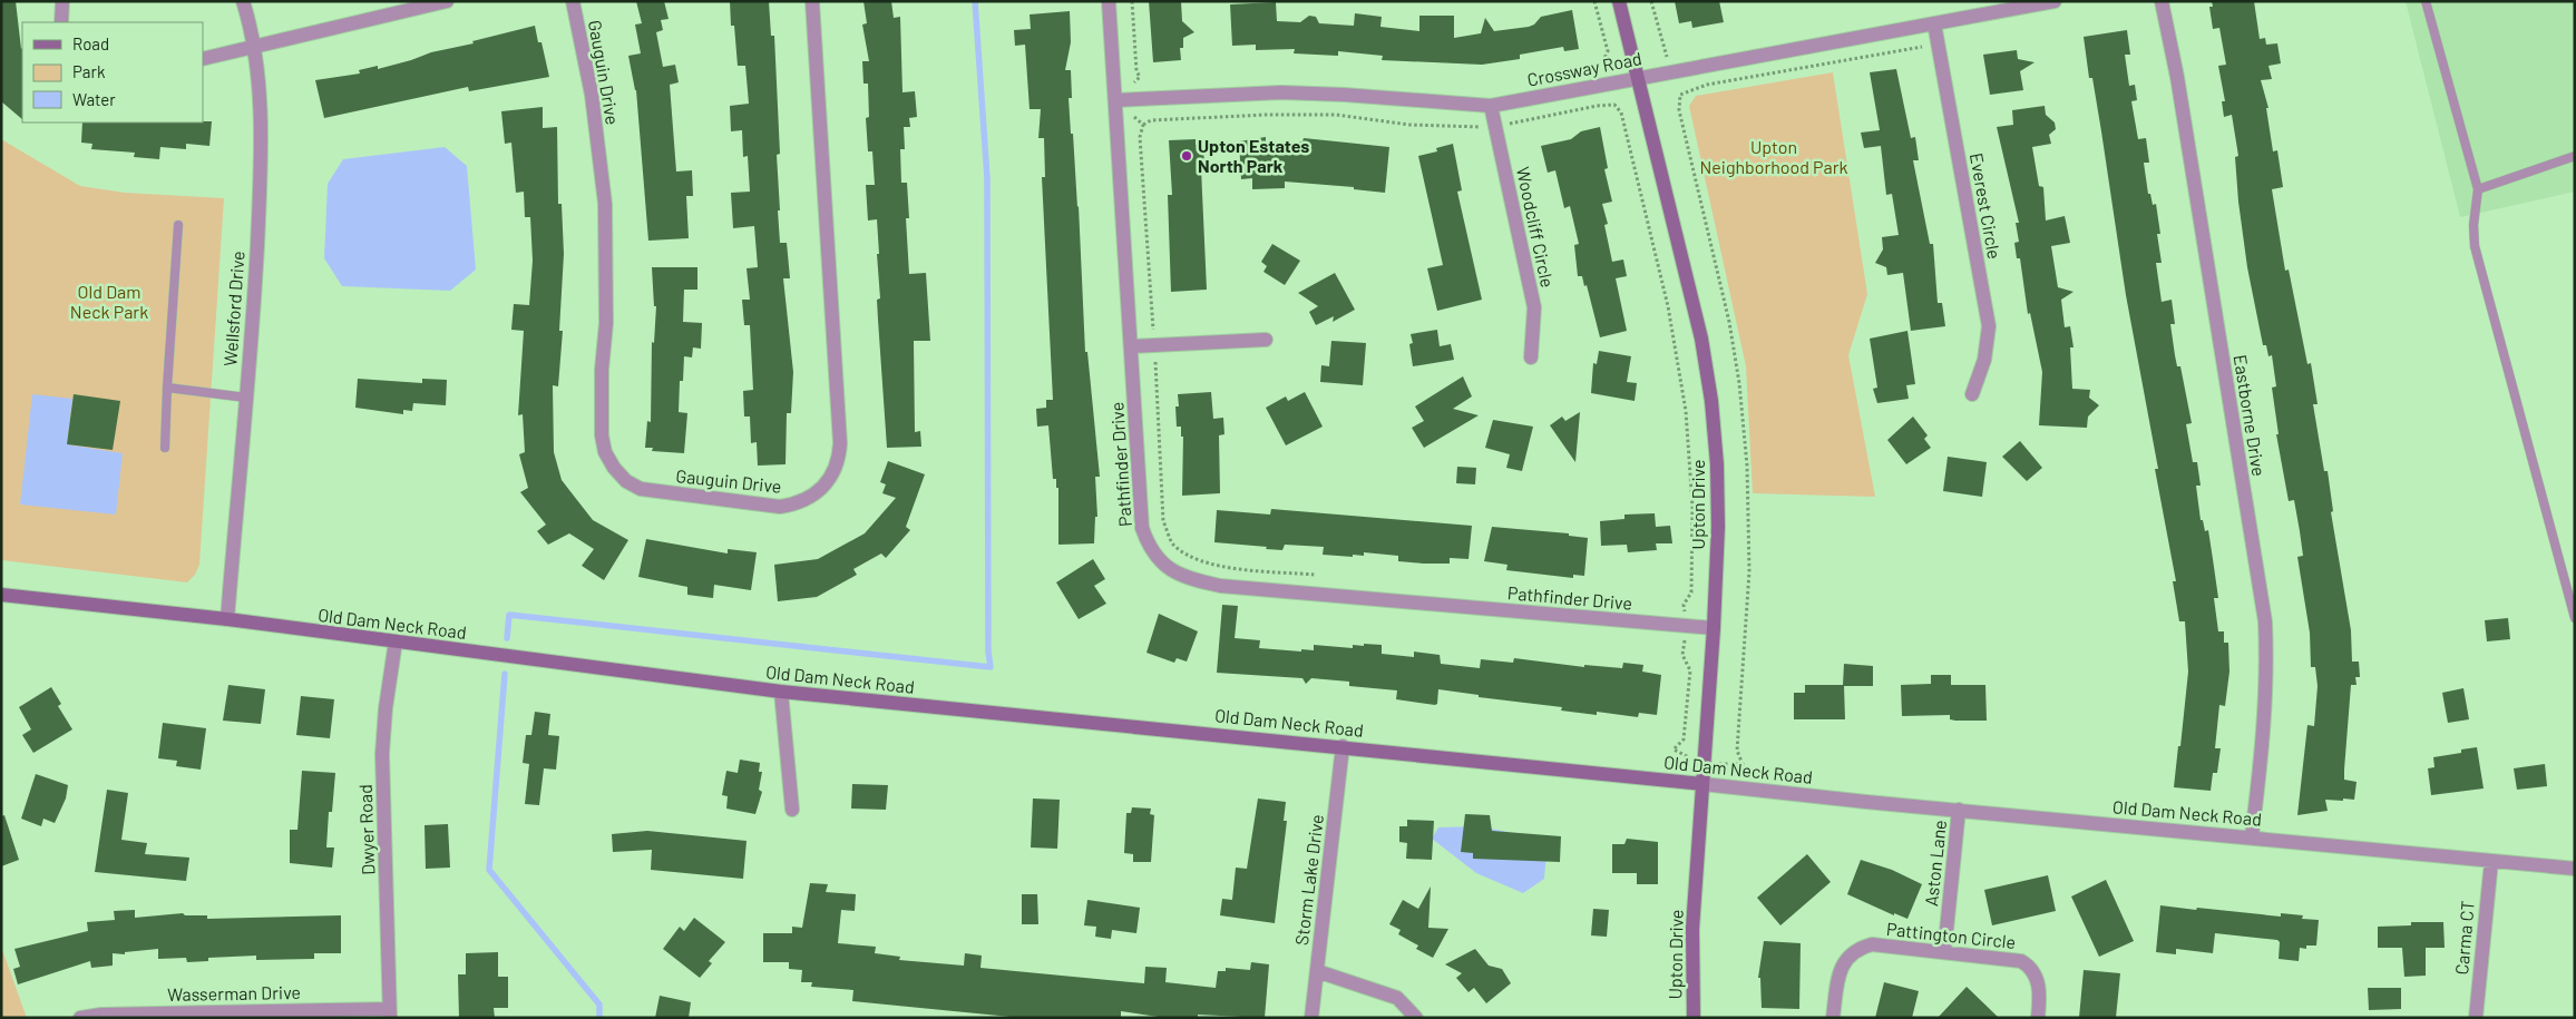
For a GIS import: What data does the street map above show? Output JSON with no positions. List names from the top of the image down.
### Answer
{
  "streets": {
    "street": [
      "Crossway Road",
      "Gauguin Drive",
      "Everest Circle",
      "Woodcliff Circle",
      "Wellsford Drive",
      "Eastborne Drive",
      "Pathfinder Drive",
      "Upton Drive",
      "Old Dam Neck Road",
      "Dwyer Road",
      "Aston Lane",
      "Storm Lake Drive",
      "Pattington Circle",
      "Carma CT",
      "Wasserman Drive"
    ]
  },
  "crossings": [
    ["Crossway Road", "Everest Circle"],
    ["Crossway Road", "Woodcliff Circle"],
    ["Crossway Road", "Pathfinder Drive"],
    ["Crossway Road", "Upton Drive"],
    ["Wellsford Drive", "Old Dam Neck Road"],
    ["Eastborne Drive", "Old Dam Neck Road"],
    ["Pathfinder Drive", "Upton Drive"],
    ["Upton Drive", "Old Dam Neck Road"],
    ["Old Dam Neck Road", "Dwyer Road"],
    ["Old Dam Neck Road", "Aston Lane"],
    ["Old Dam Neck Road", "Storm Lake Drive"],
    ["Old Dam Neck Road", "Carma CT"],
    ["Dwyer Road", "Wasserman Drive"],
    ["Aston Lane", "Pattington Circle"]
  ],
  "parks": ["Upton Neighborhood Park", "Old Dam Neck Park"],
  "places": ["Upton Estates North Park"],
  "legend": ["Road", "Park", "Water"]
}
